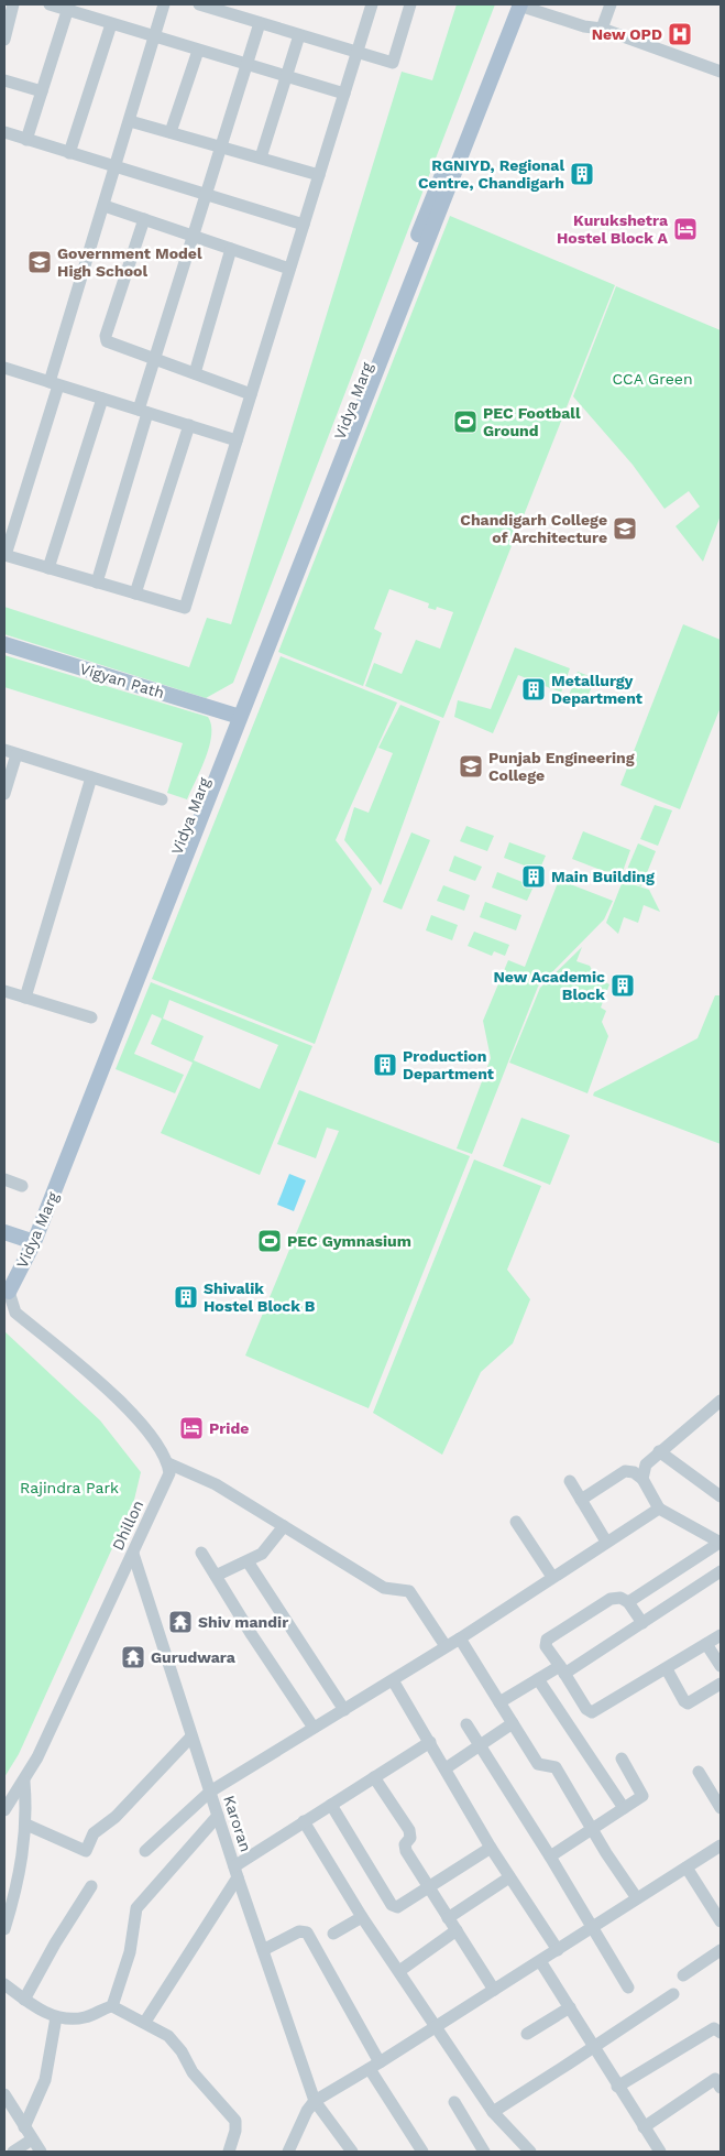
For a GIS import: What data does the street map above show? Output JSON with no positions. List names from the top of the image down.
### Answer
{
  "streets": {
    "main road": ["Vidya Marg", "Vigyan Path"],
    "street": ["Dhillon", "Karoran"]
  },
  "crossings": [
    ["Vidya Marg", "Vigyan Path"],
    ["Dhillon", "Karoran"]
  ],
  "parks": ["CCA Green", "Rajindra Park"],
  "places": {
    "hospital": ["New OPD"],
    "building": [
      "RGNIYD, Regional Centre, Chandigarh",
      "Metallurgy Department",
      "Main Building",
      "New Academic Block",
      "Production Department",
      "Shivalik Hostel Block B"
    ],
    "hotel": ["Kurukshetra Hostel Block A", "Pride"],
    "school or university": ["Government Model High School", "Chandigarh College of Architecture", "Punjab Engineering College"],
    "sports": ["PEC Football Ground", "PEC Gymnasium"],
    "temple": ["Shiv mandir", "Gurudwara"]
  }
}
